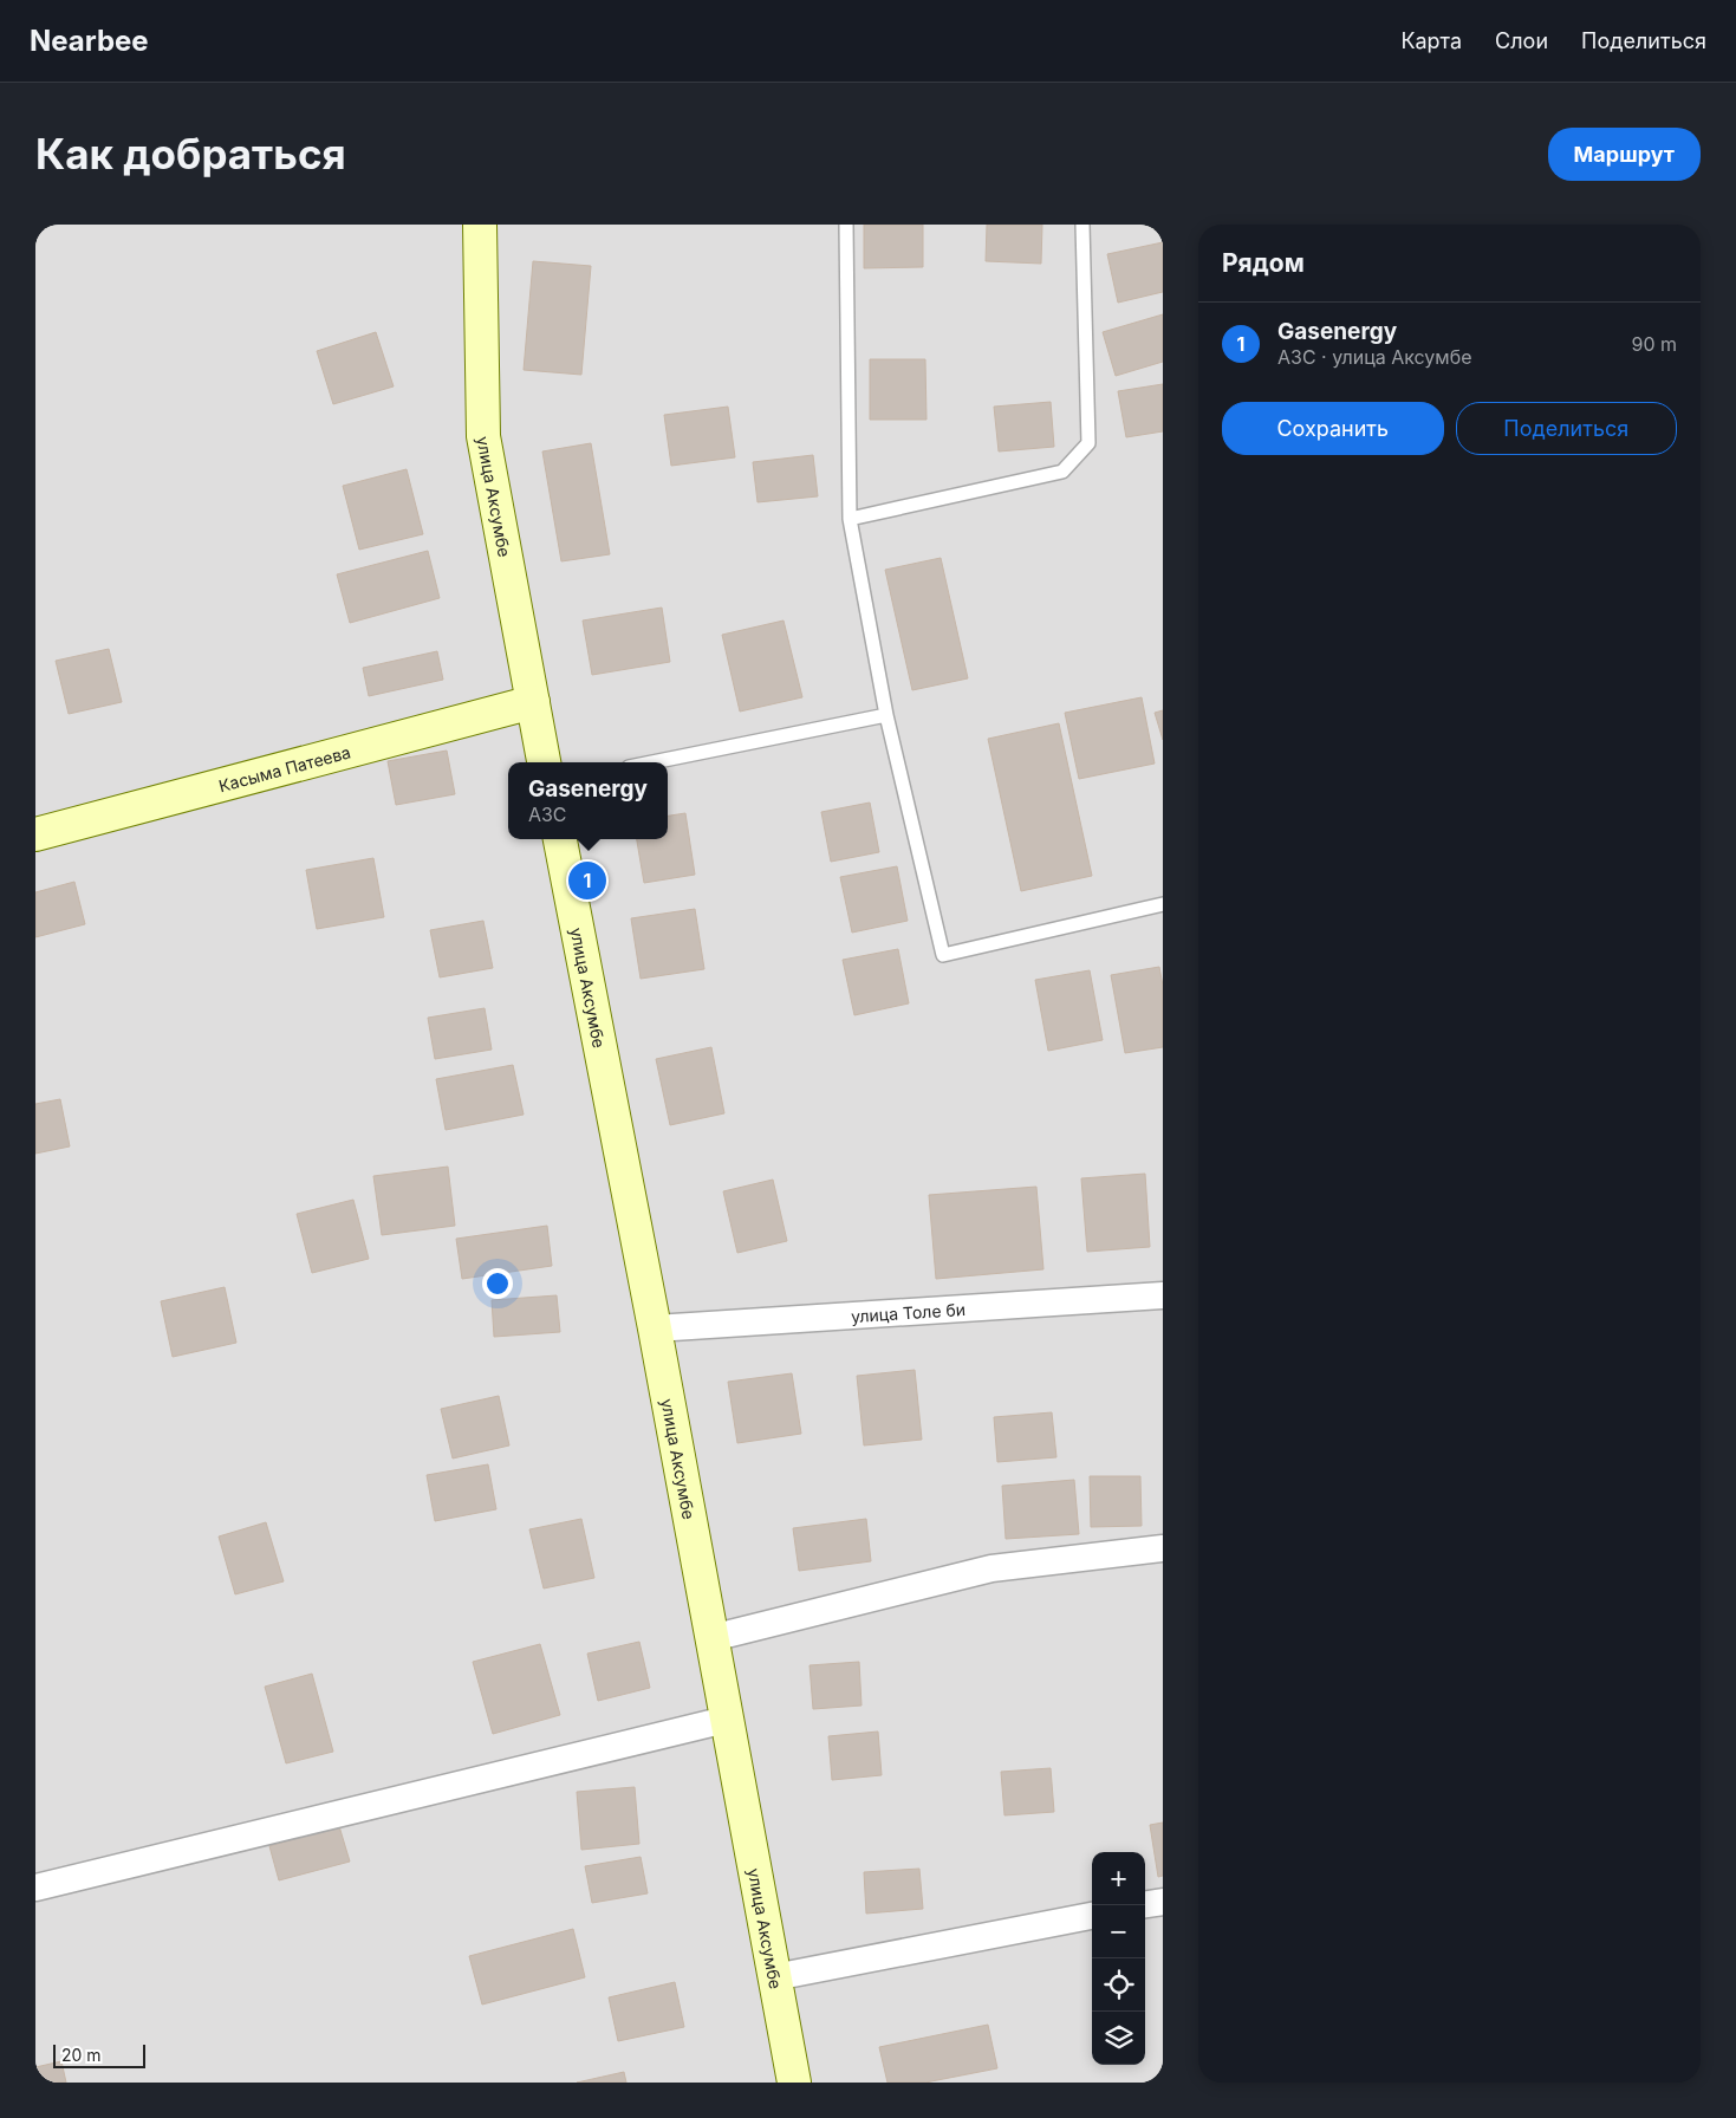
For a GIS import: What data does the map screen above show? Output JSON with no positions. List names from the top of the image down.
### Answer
{
  "streets": {
    "main road": ["улица Аксумбе", "Касыма Патеева"],
    "street": ["улица Толе би"]
  },
  "crossings": [
    ["улица Аксумбе", "Касыма Патеева"],
    ["улица Аксумбе", "улица Толе би"]
  ],
  "scale_bar": "20 m",
  "page": {
    "header": "Nearbee",
    "nav": ["Карта", "Слои", "Поделиться"],
    "buttons": [
      "Маршрут",
      ["Сохранить", "Поделиться"]
    ],
    "title": "Как добраться",
    "heading": "Рядом",
    "list": [
      {
        "mark": "1",
        "name": "Gasenergy",
        "note": "АЗС · улица Аксумбе",
        "value": "90 m"
      }
    ],
    "popup": ["Gasenergy", "АЗС"],
    "pins": "1",
    "map_buttons": ["+", "−"],
    "scale": "20 m"
  }
}
